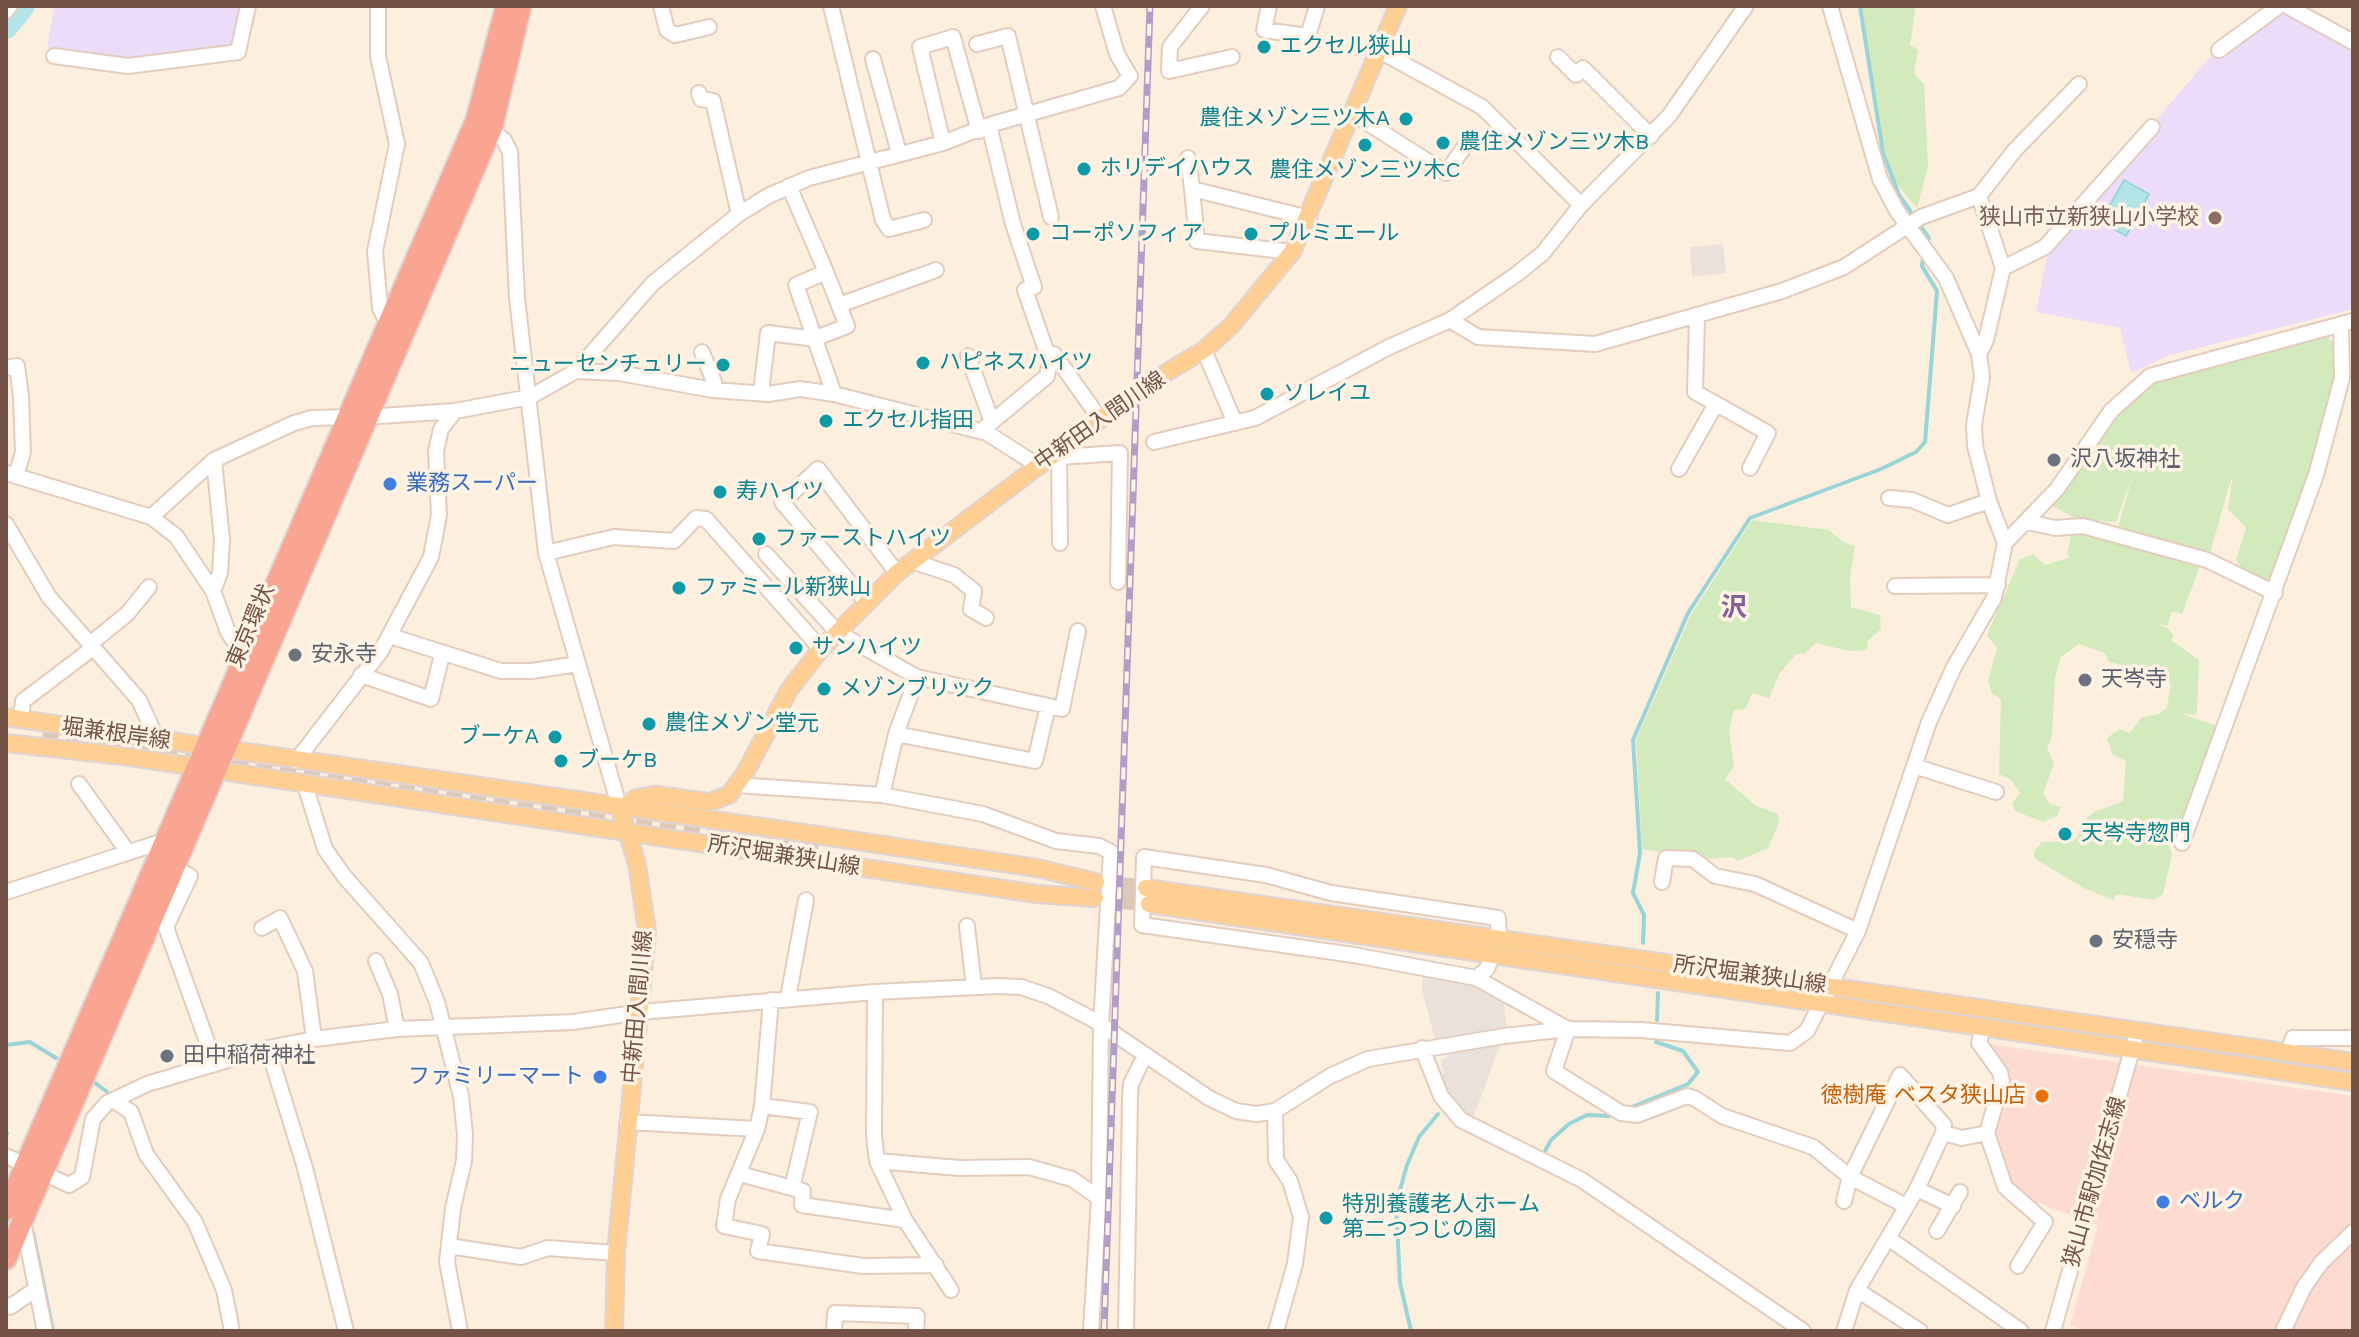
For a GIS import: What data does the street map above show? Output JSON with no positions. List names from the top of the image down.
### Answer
{
  "streets": {
    "highway": ["東京環状"],
    "main road": ["中新田入間川線", "堀兼根岸線", "所沢堀兼狭山線"],
    "street": ["狭山市駅加佐志線"]
  },
  "crossings": [
    ["中新田入間川線", "所沢堀兼狭山線"],
    ["東京環状", "堀兼根岸線"],
    ["東京環状", "所沢堀兼狭山線"],
    ["堀兼根岸線", "所沢堀兼狭山線"],
    ["所沢堀兼狭山線", "狭山市駅加佐志線"]
  ],
  "districts": ["沢"],
  "places": [
    "エクセル狭山",
    "農住メゾン三ツ木A",
    "農住メゾン三ツ木B",
    "農住メゾン三ツ木C",
    "ホリデイハウス",
    "狭山市立新狭山小学校",
    "コーポソフィア",
    "プルミエール",
    "ハピネスハイツ",
    "ニューセンチュリー",
    "ソレイユ",
    "エクセル指田",
    "沢八坂神社",
    "業務スーパー",
    "寿ハイツ",
    "ファーストハイツ",
    "ファミール新狭山",
    "サンハイツ",
    "安永寺",
    "天岑寺",
    "メゾンブリック",
    "農住メゾン堂元",
    "ブーケA",
    "ブーケB",
    "天岑寺惣門",
    "安穏寺",
    "田中稲荷神社",
    "ファミリーマート",
    "徳樹庵 ベスタ狭山店",
    "ベルク",
    "特別養護老人ホーム 第二つつじの園"
  ]
}
